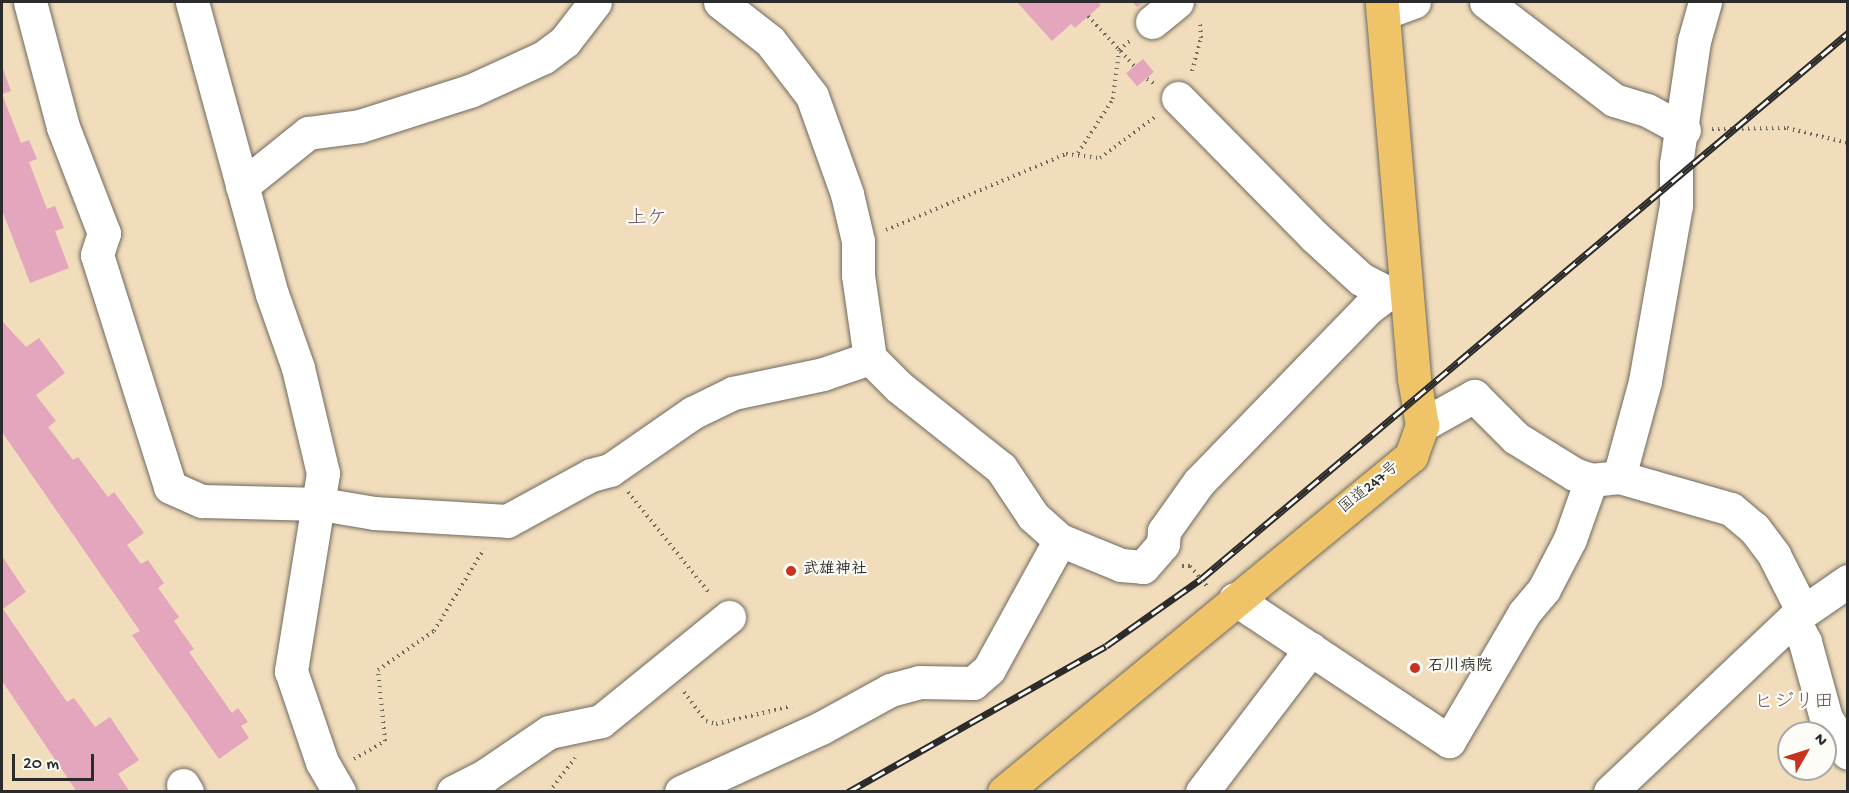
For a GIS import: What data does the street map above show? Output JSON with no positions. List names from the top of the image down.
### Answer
{
  "streets": {
    "highway": ["国道247号"]
  },
  "districts": ["上ケ", "ヒジリ田"],
  "places": ["武雄神社", "石川病院"],
  "scale_bar": "20 m",
  "north": "top right"
}
